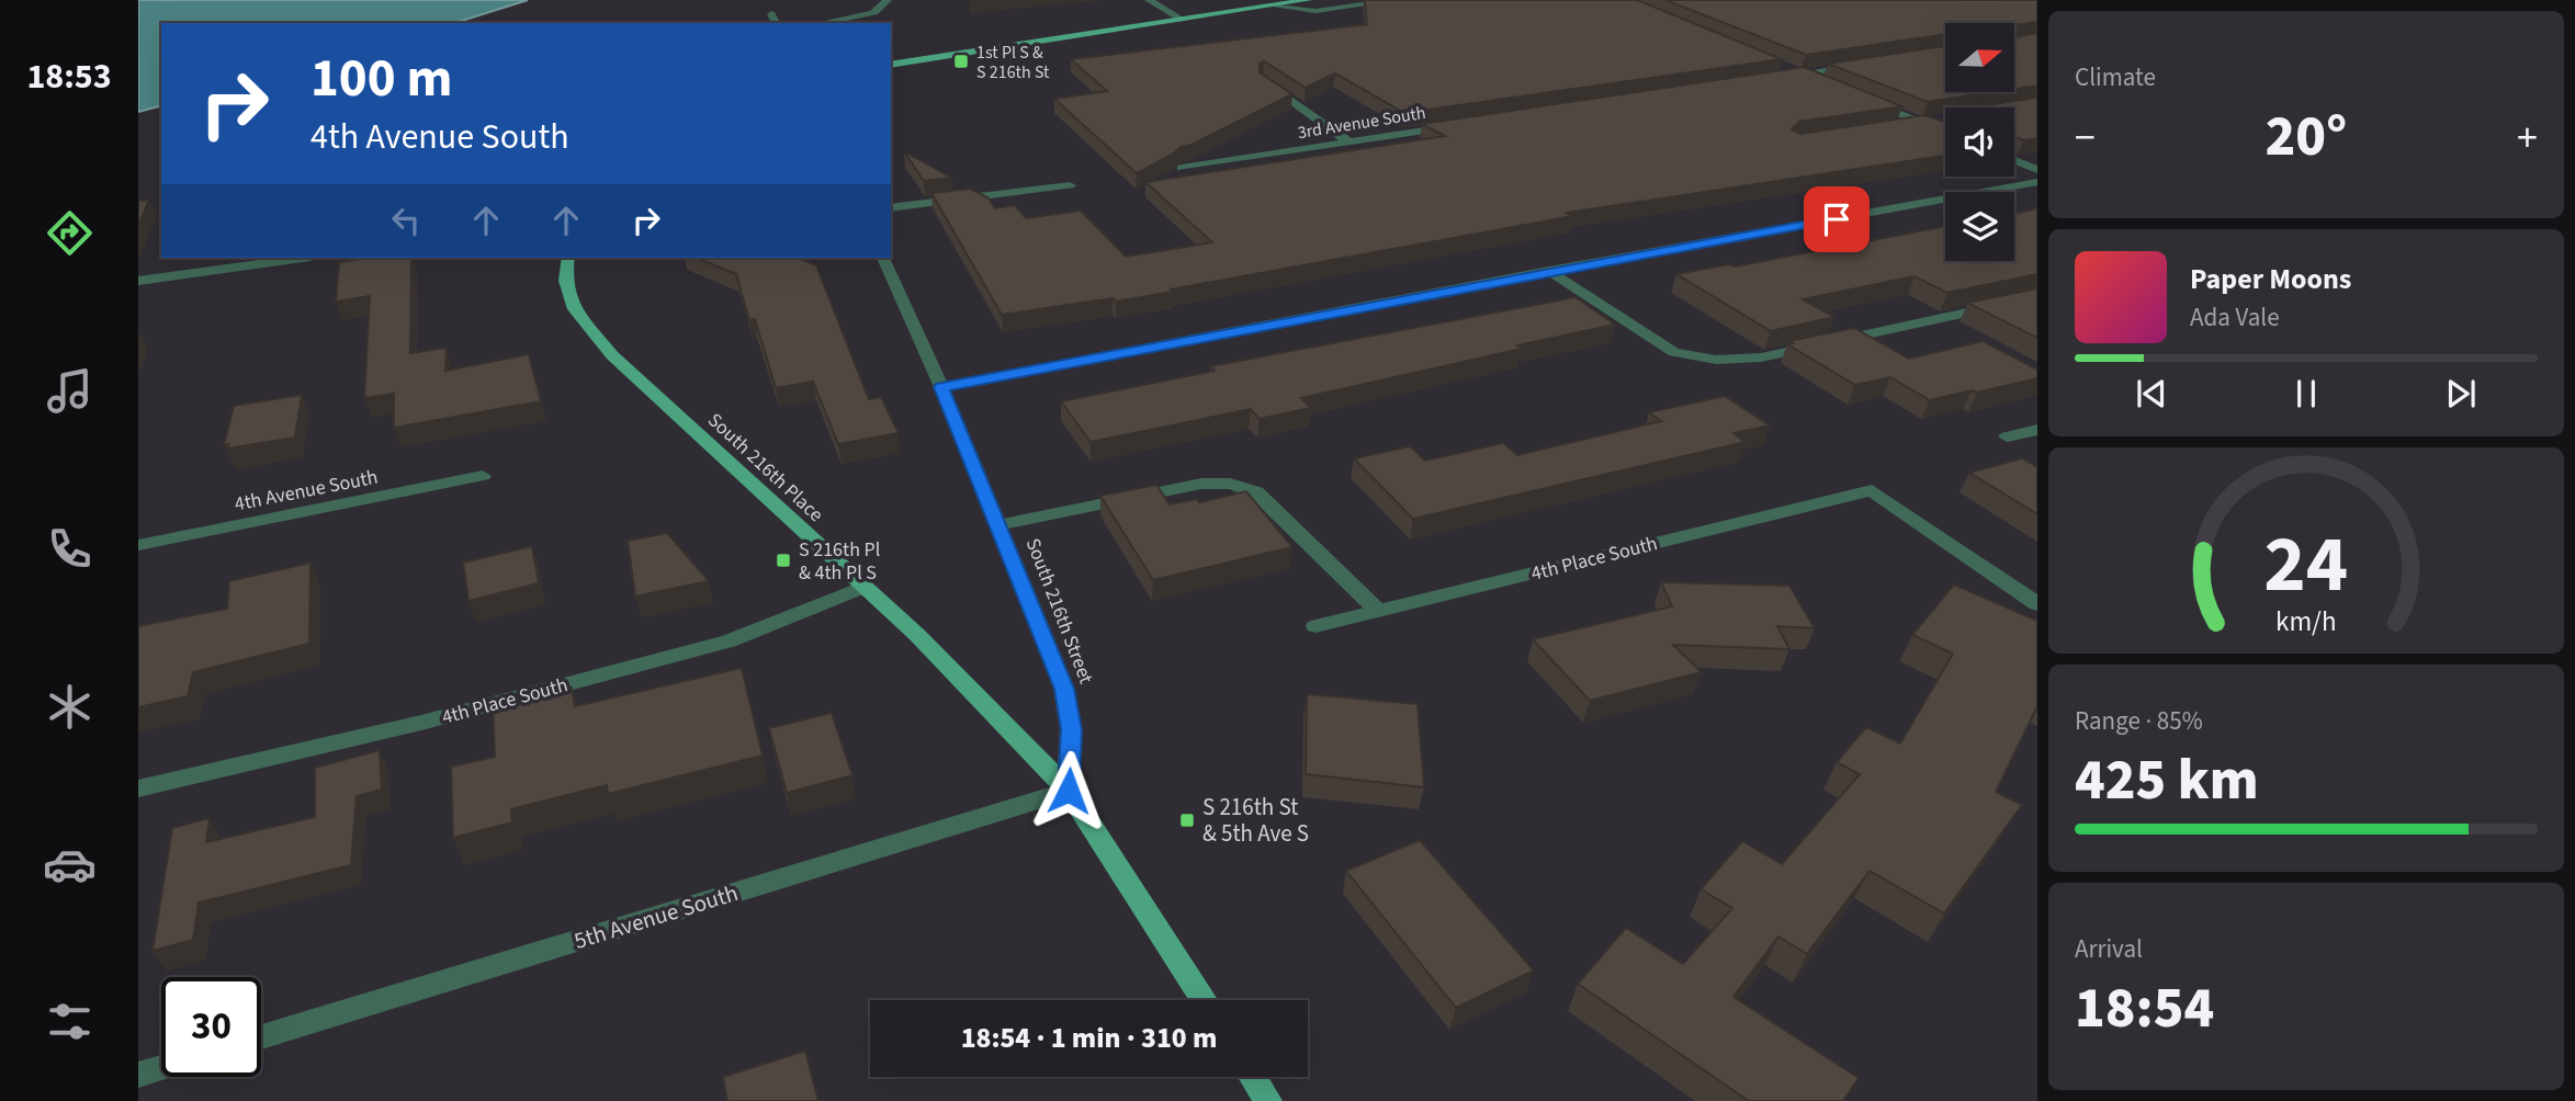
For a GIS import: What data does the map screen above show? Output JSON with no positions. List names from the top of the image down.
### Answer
{
  "streets": {
    "main road": ["South 216th Place"],
    "street": [
      "3rd Avenue South",
      "4th Avenue South",
      "4th Place South",
      "South 216th Street",
      "5th Avenue South"
    ]
  },
  "crossings": [
    ["South 216th Place", "4th Place South"],
    ["South 216th Place", "South 216th Street"],
    ["South 216th Place", "5th Avenue South"],
    ["South 216th Street", "5th Avenue South"]
  ],
  "places": {
    "transit": ["1st Pl S & S 216th St", "S 216th Pl & 4th Pl S", "S 216th St & 5th Ave S"]
  },
  "north": "right",
  "page": {
    "tabs": "18:53",
    "tile": [
      "Climate",
      ["Range · 85%", "425 km"],
      ["Arrival", "18:54"]
    ],
    "turn": ["100 m", "4th Avenue South"],
    "heat": ["−", "20°", "+"],
    "song": ["Paper Moons", "Ada Vale"],
    "limit": "30",
    "trip": "18:54 · 1 min · 310 m",
    "gauge": ["24", "km/h"]
  }
}
